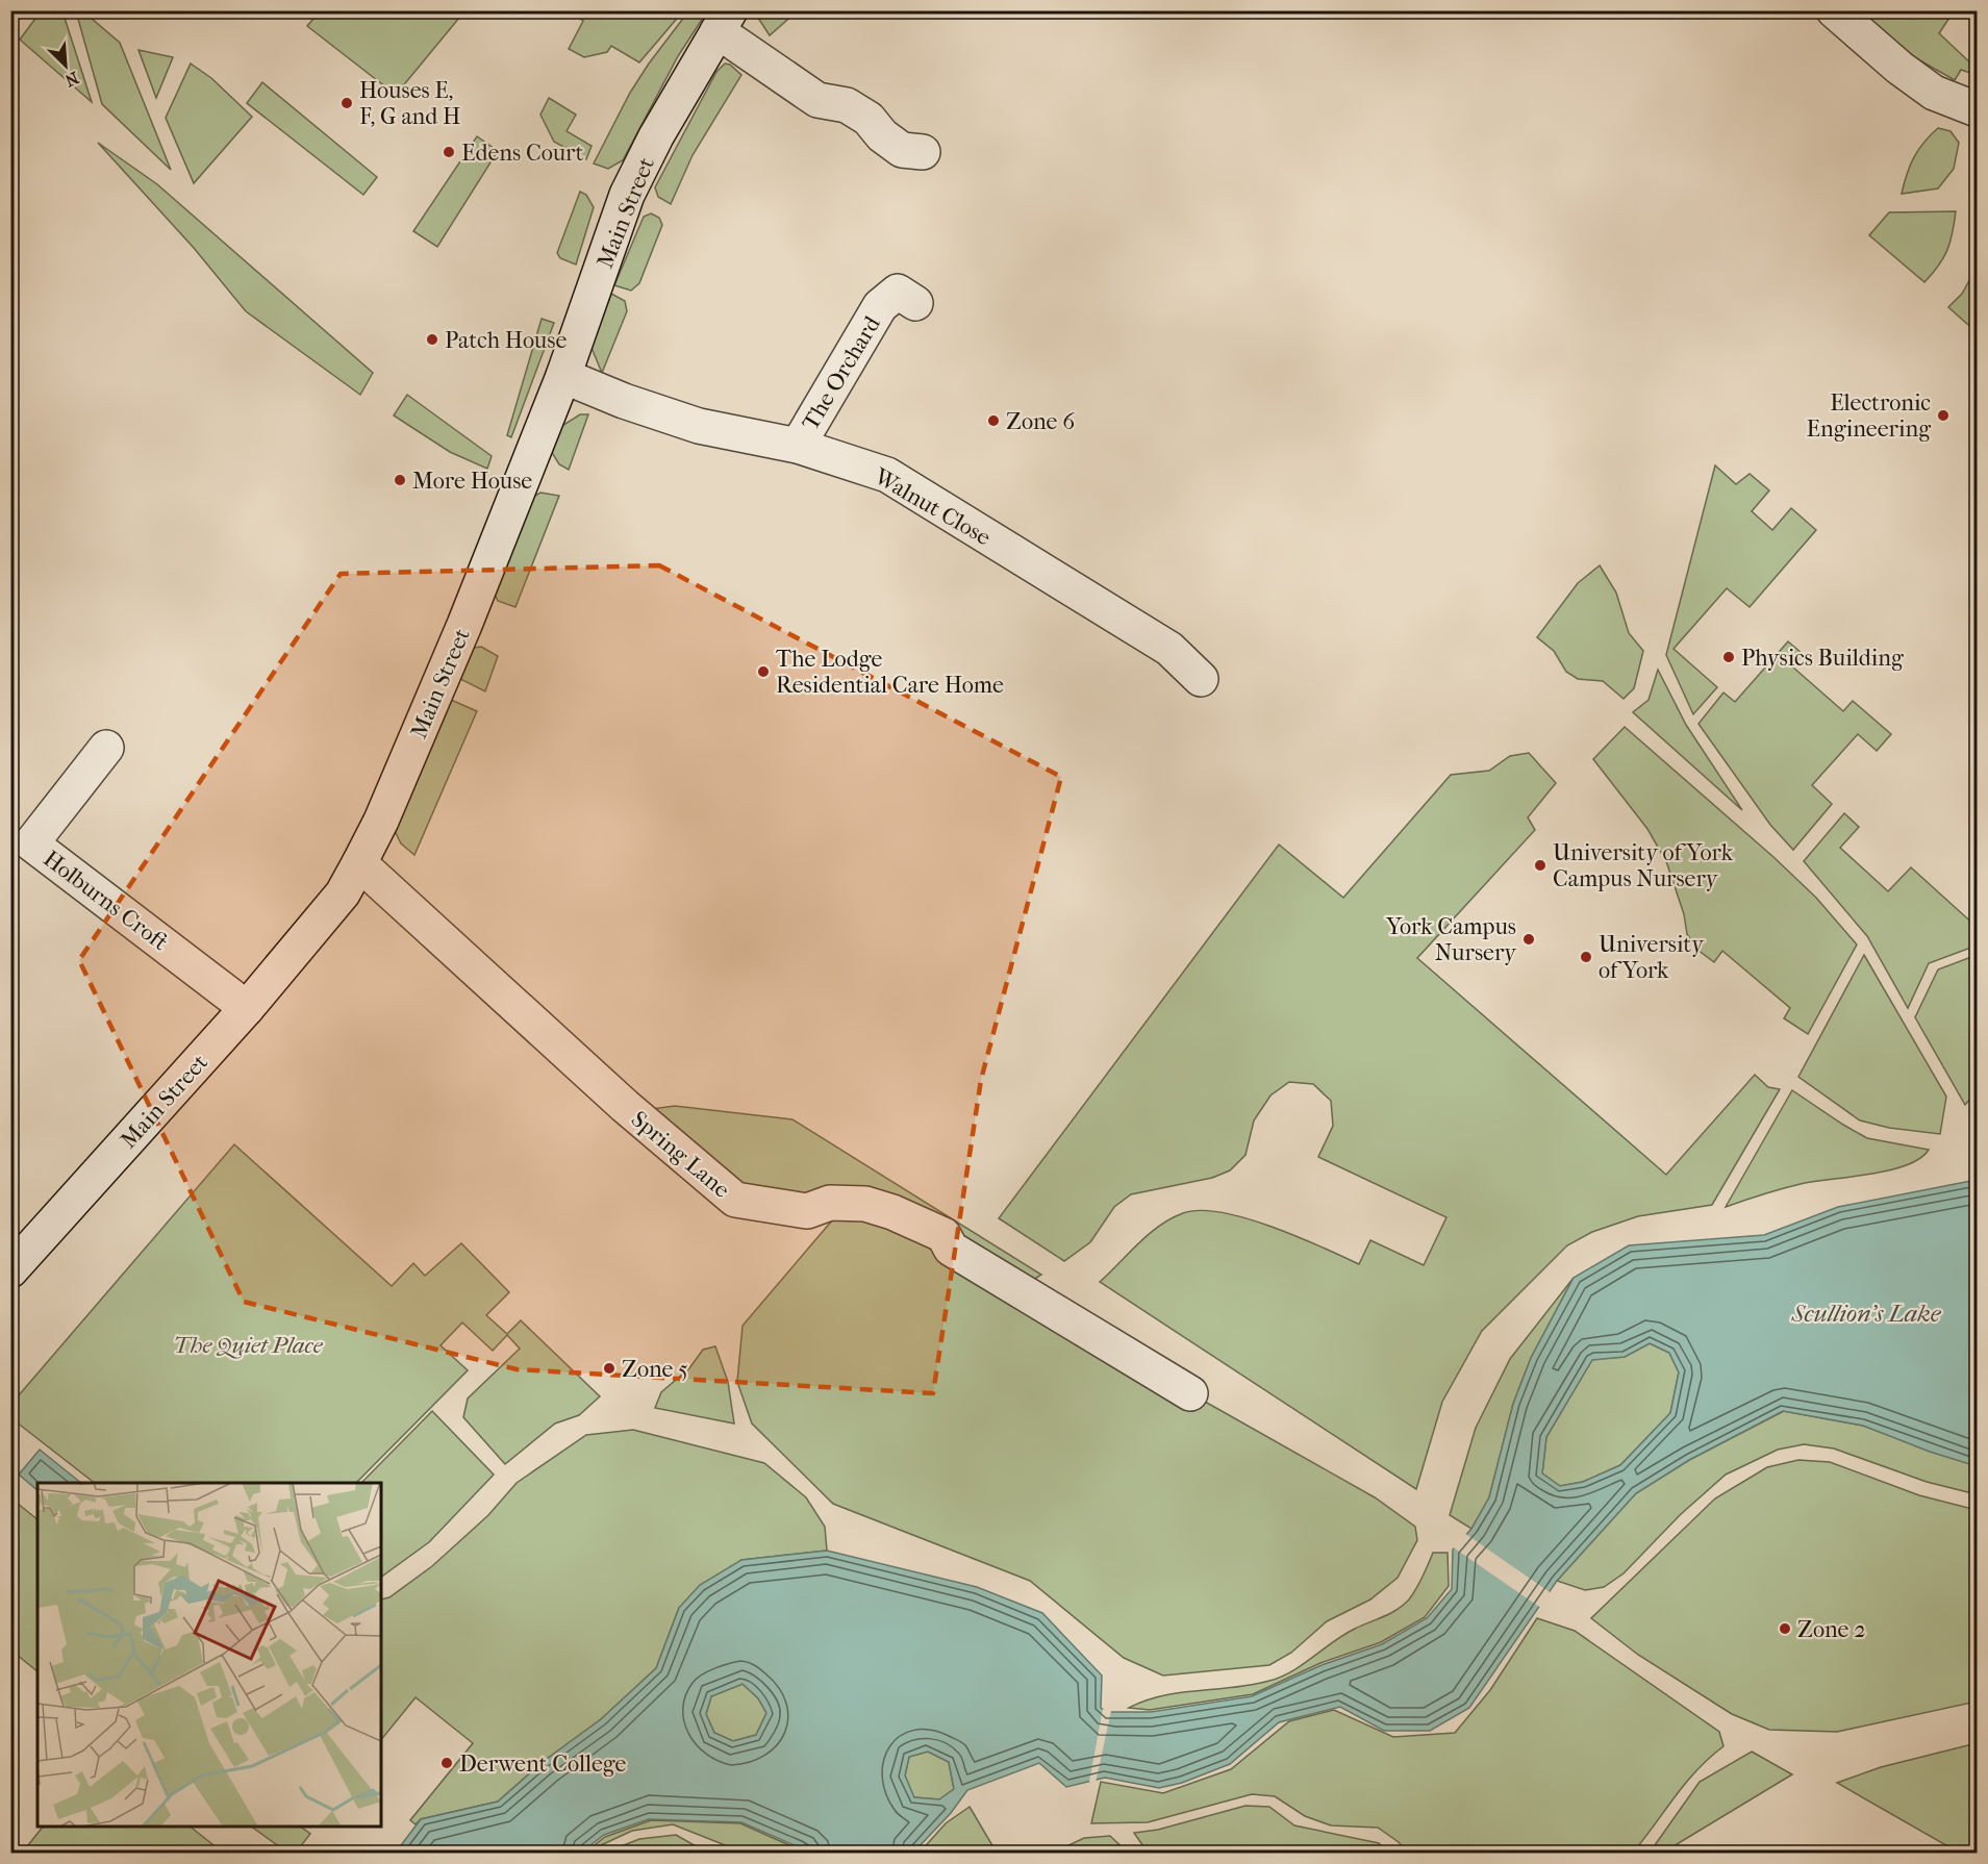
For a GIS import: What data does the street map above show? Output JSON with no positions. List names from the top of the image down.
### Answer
{
  "streets": {
    "street": [
      "Main Street",
      "The Orchard",
      "Walnut Close",
      "Holburns Croft",
      "Spring Lane"
    ]
  },
  "crossings": [
    ["Main Street", "Walnut Close"],
    ["Main Street", "Holburns Croft"],
    ["Main Street", "Spring Lane"],
    ["The Orchard", "Walnut Close"]
  ],
  "water": ["Scullion's Lake"],
  "parks": ["The Quiet Place"],
  "places": [
    "Houses E, F, G and H",
    "Edens Court",
    "Patch House",
    "Electronic Engineering",
    "Zone 6",
    "More House",
    "Physics Building",
    "The Lodge Residential Care Home",
    "University of York Campus Nursery",
    "York Campus Nursery",
    "University of York",
    "Zone 5",
    "Zone 2",
    "Derwent College"
  ],
  "north": "bottom right"
}
